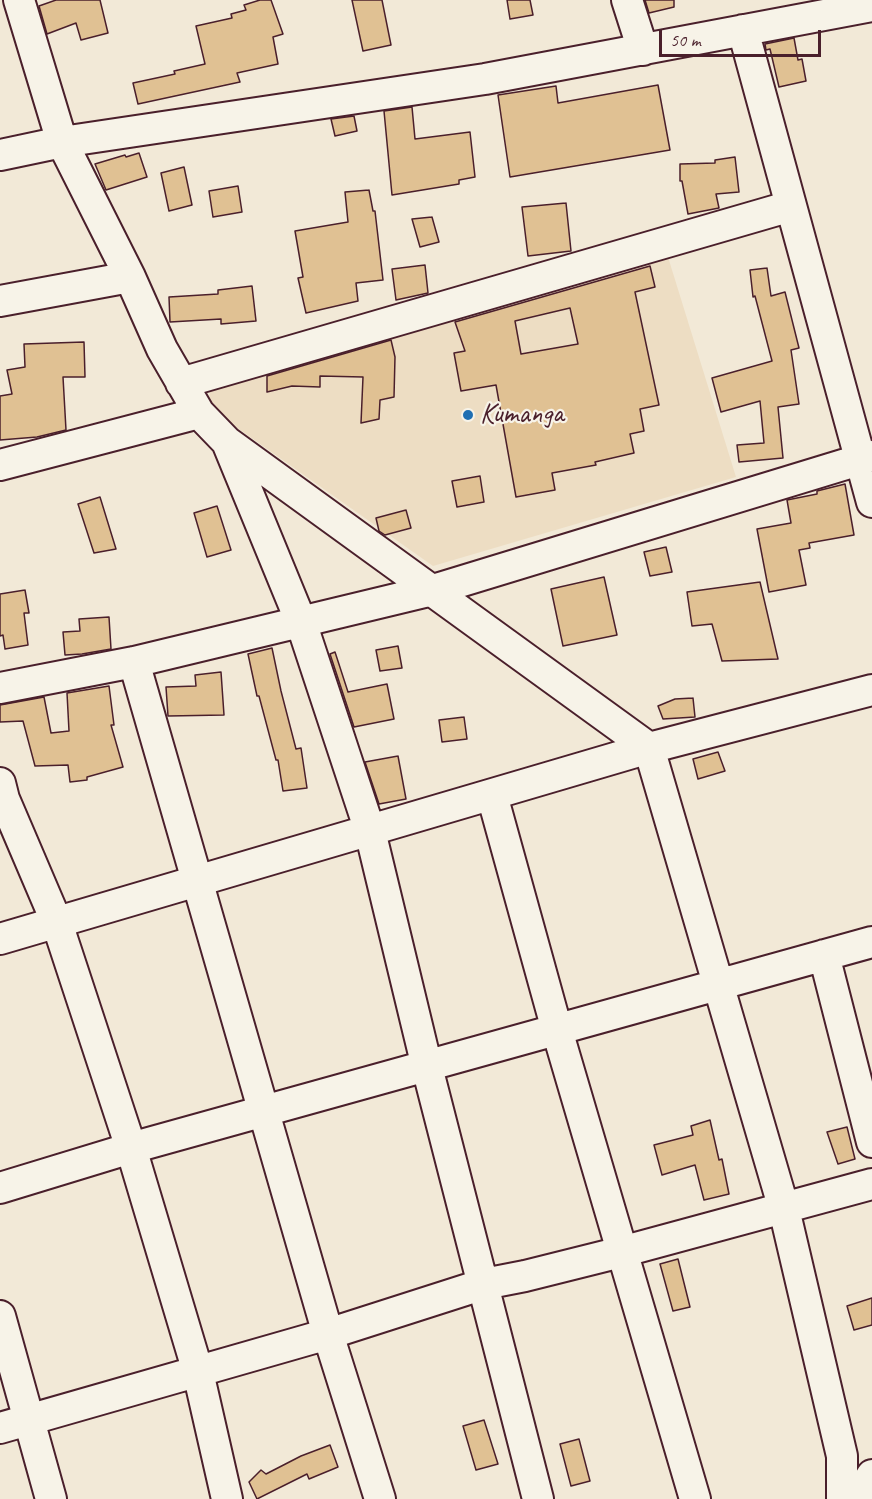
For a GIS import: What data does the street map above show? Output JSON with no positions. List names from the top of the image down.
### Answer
{
  "places": ["Kumanga"],
  "scale_bar": "50 m"
}
